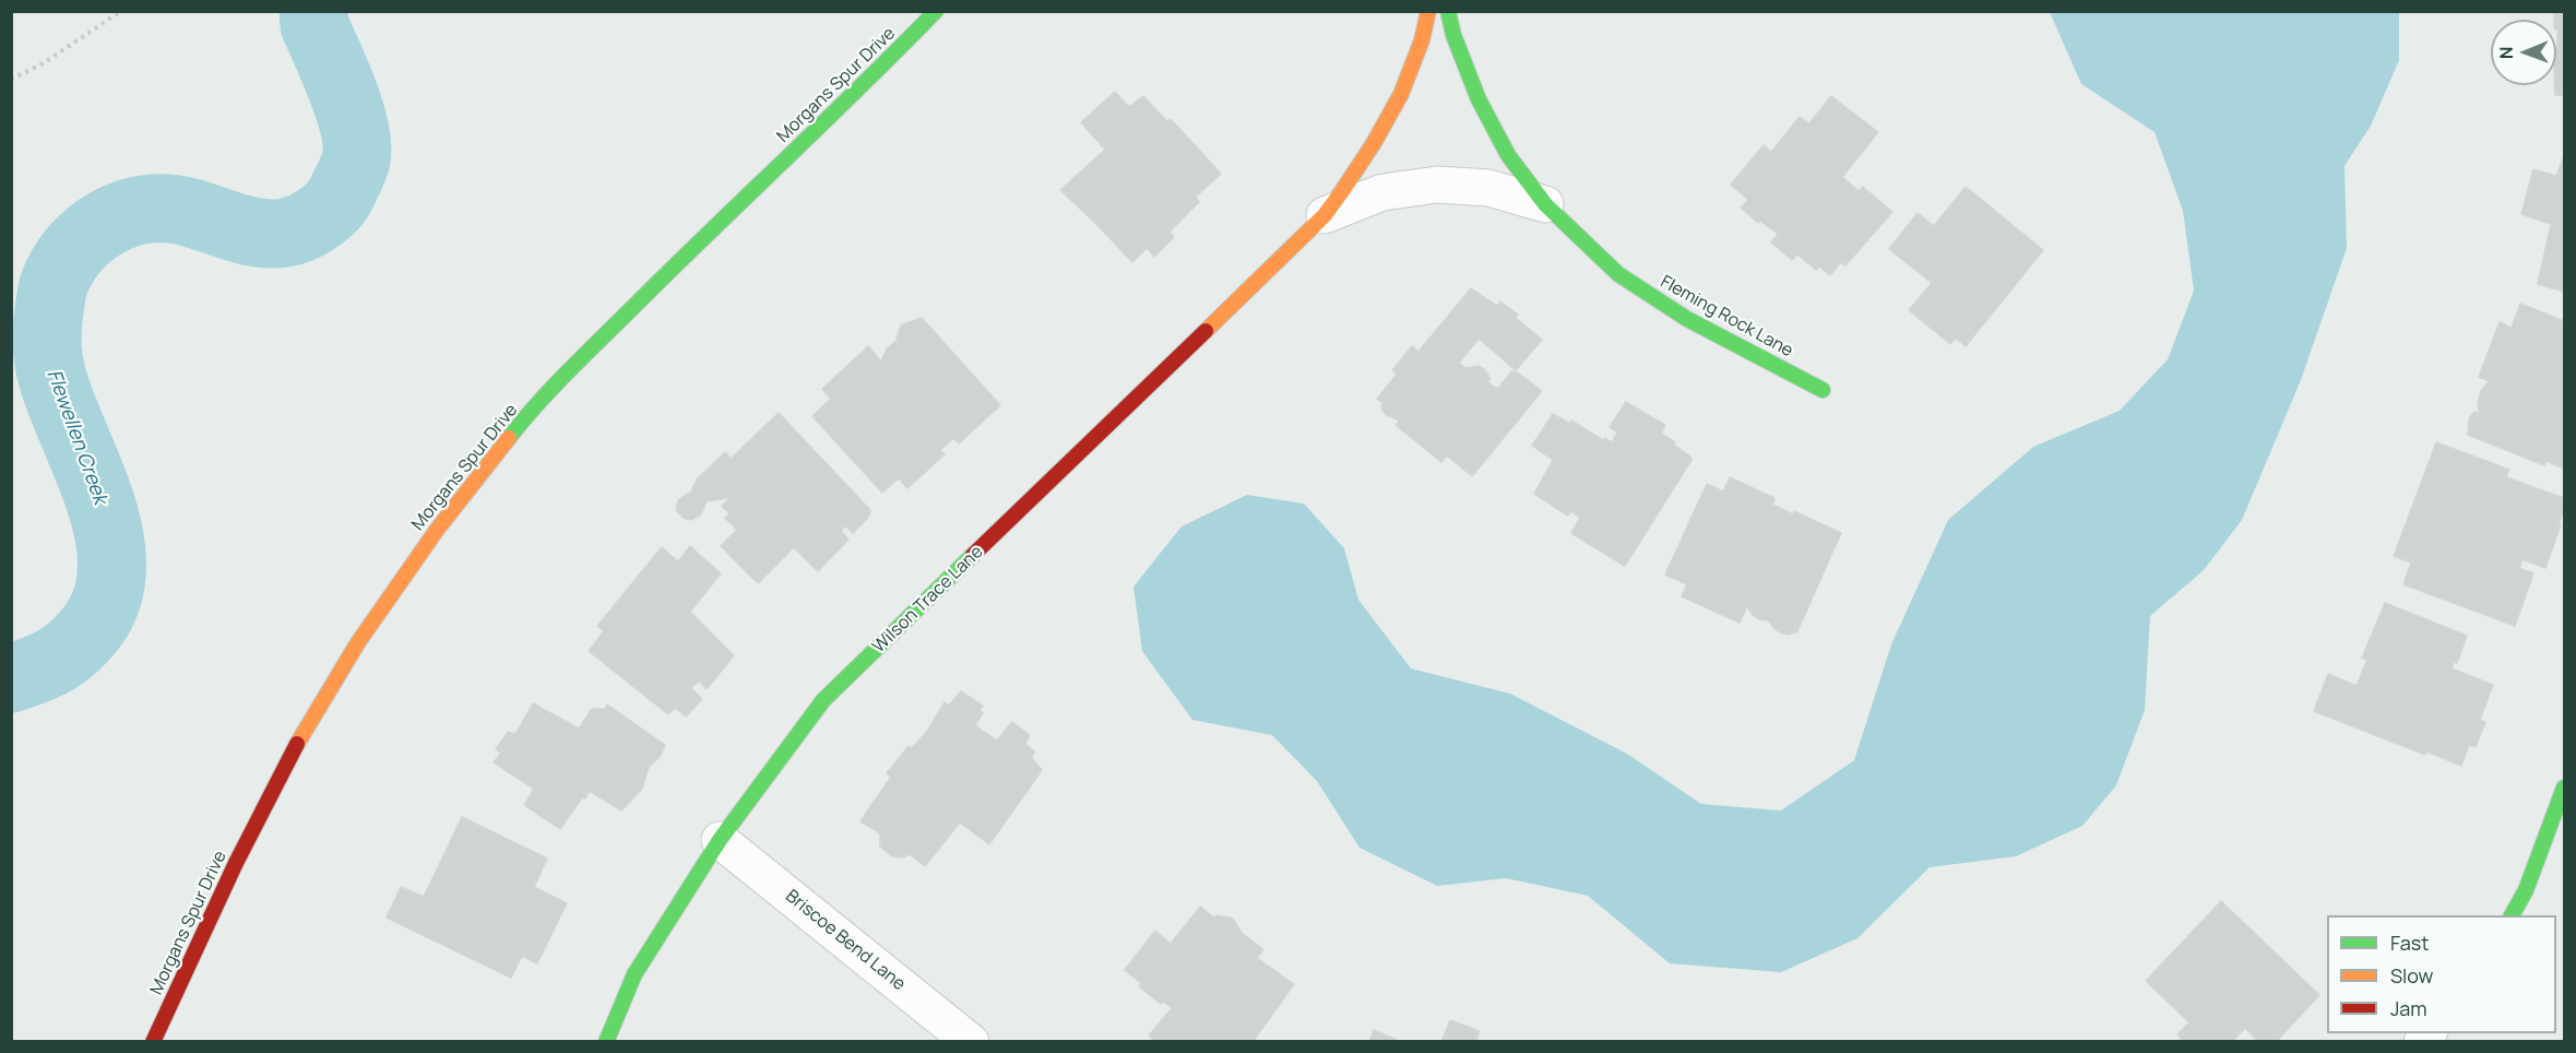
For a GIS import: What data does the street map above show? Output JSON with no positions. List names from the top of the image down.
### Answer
{
  "streets": {
    "street": [
      "Morgans Spur Drive",
      "Fleming Rock Lane",
      "Wilson Trace Lane",
      "Briscoe Bend Lane"
    ]
  },
  "crossings": [
    ["Fleming Rock Lane", "Wilson Trace Lane"],
    ["Wilson Trace Lane", "Briscoe Bend Lane"]
  ],
  "water": ["Flewellen Creek"],
  "legend": ["Fast", "Slow", "Jam"],
  "north": "left"
}
